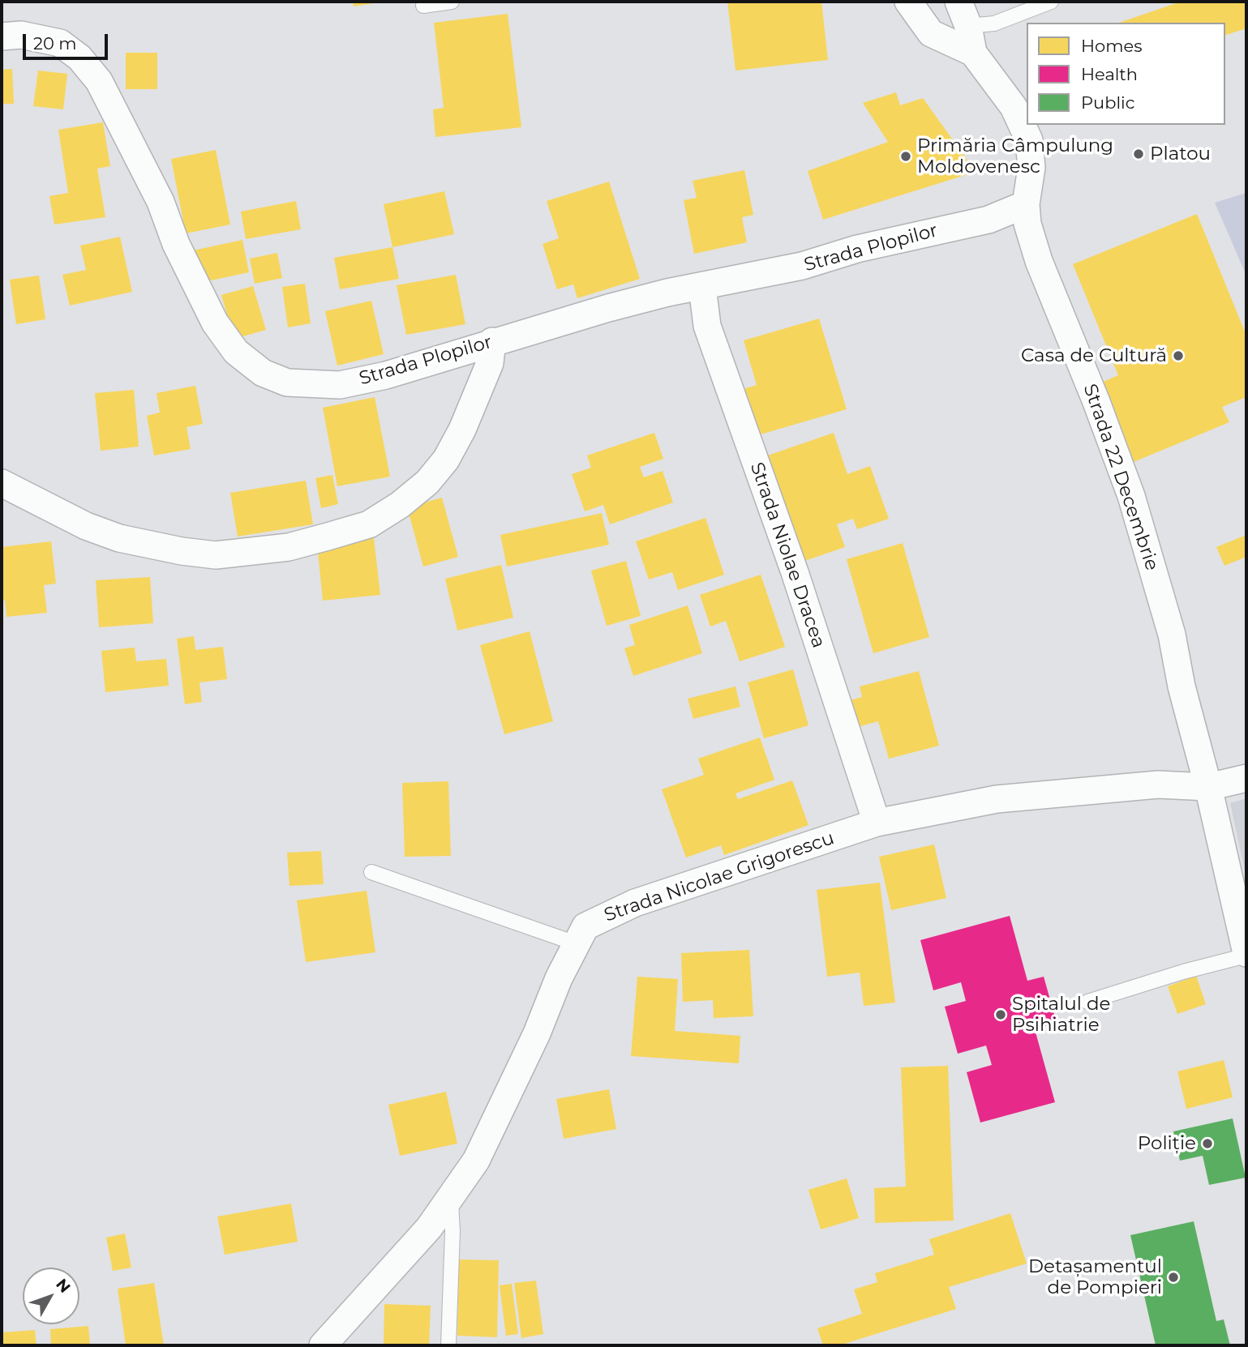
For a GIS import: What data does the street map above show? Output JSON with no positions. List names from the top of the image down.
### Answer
{
  "streets": {
    "street": [
      "Strada Plopilor",
      "Strada 22 Decembrie",
      "Strada Niolae Dracea",
      "Strada Nicolae Grigorescu"
    ]
  },
  "crossings": [
    ["Strada Plopilor", "Strada 22 Decembrie"],
    ["Strada Plopilor", "Strada Niolae Dracea"],
    ["Strada 22 Decembrie", "Strada Nicolae Grigorescu"],
    ["Strada Niolae Dracea", "Strada Nicolae Grigorescu"]
  ],
  "places": [
    "Platou",
    "Primăria Câmpulung Moldovenesc",
    "Casa de Cultură",
    "Spitalul de Psihiatrie",
    "Poliție",
    "Detașamentul de Pompieri"
  ],
  "legend": ["Homes", "Health", "Public"],
  "scale_bar": "20 m",
  "north": "top right"
}
